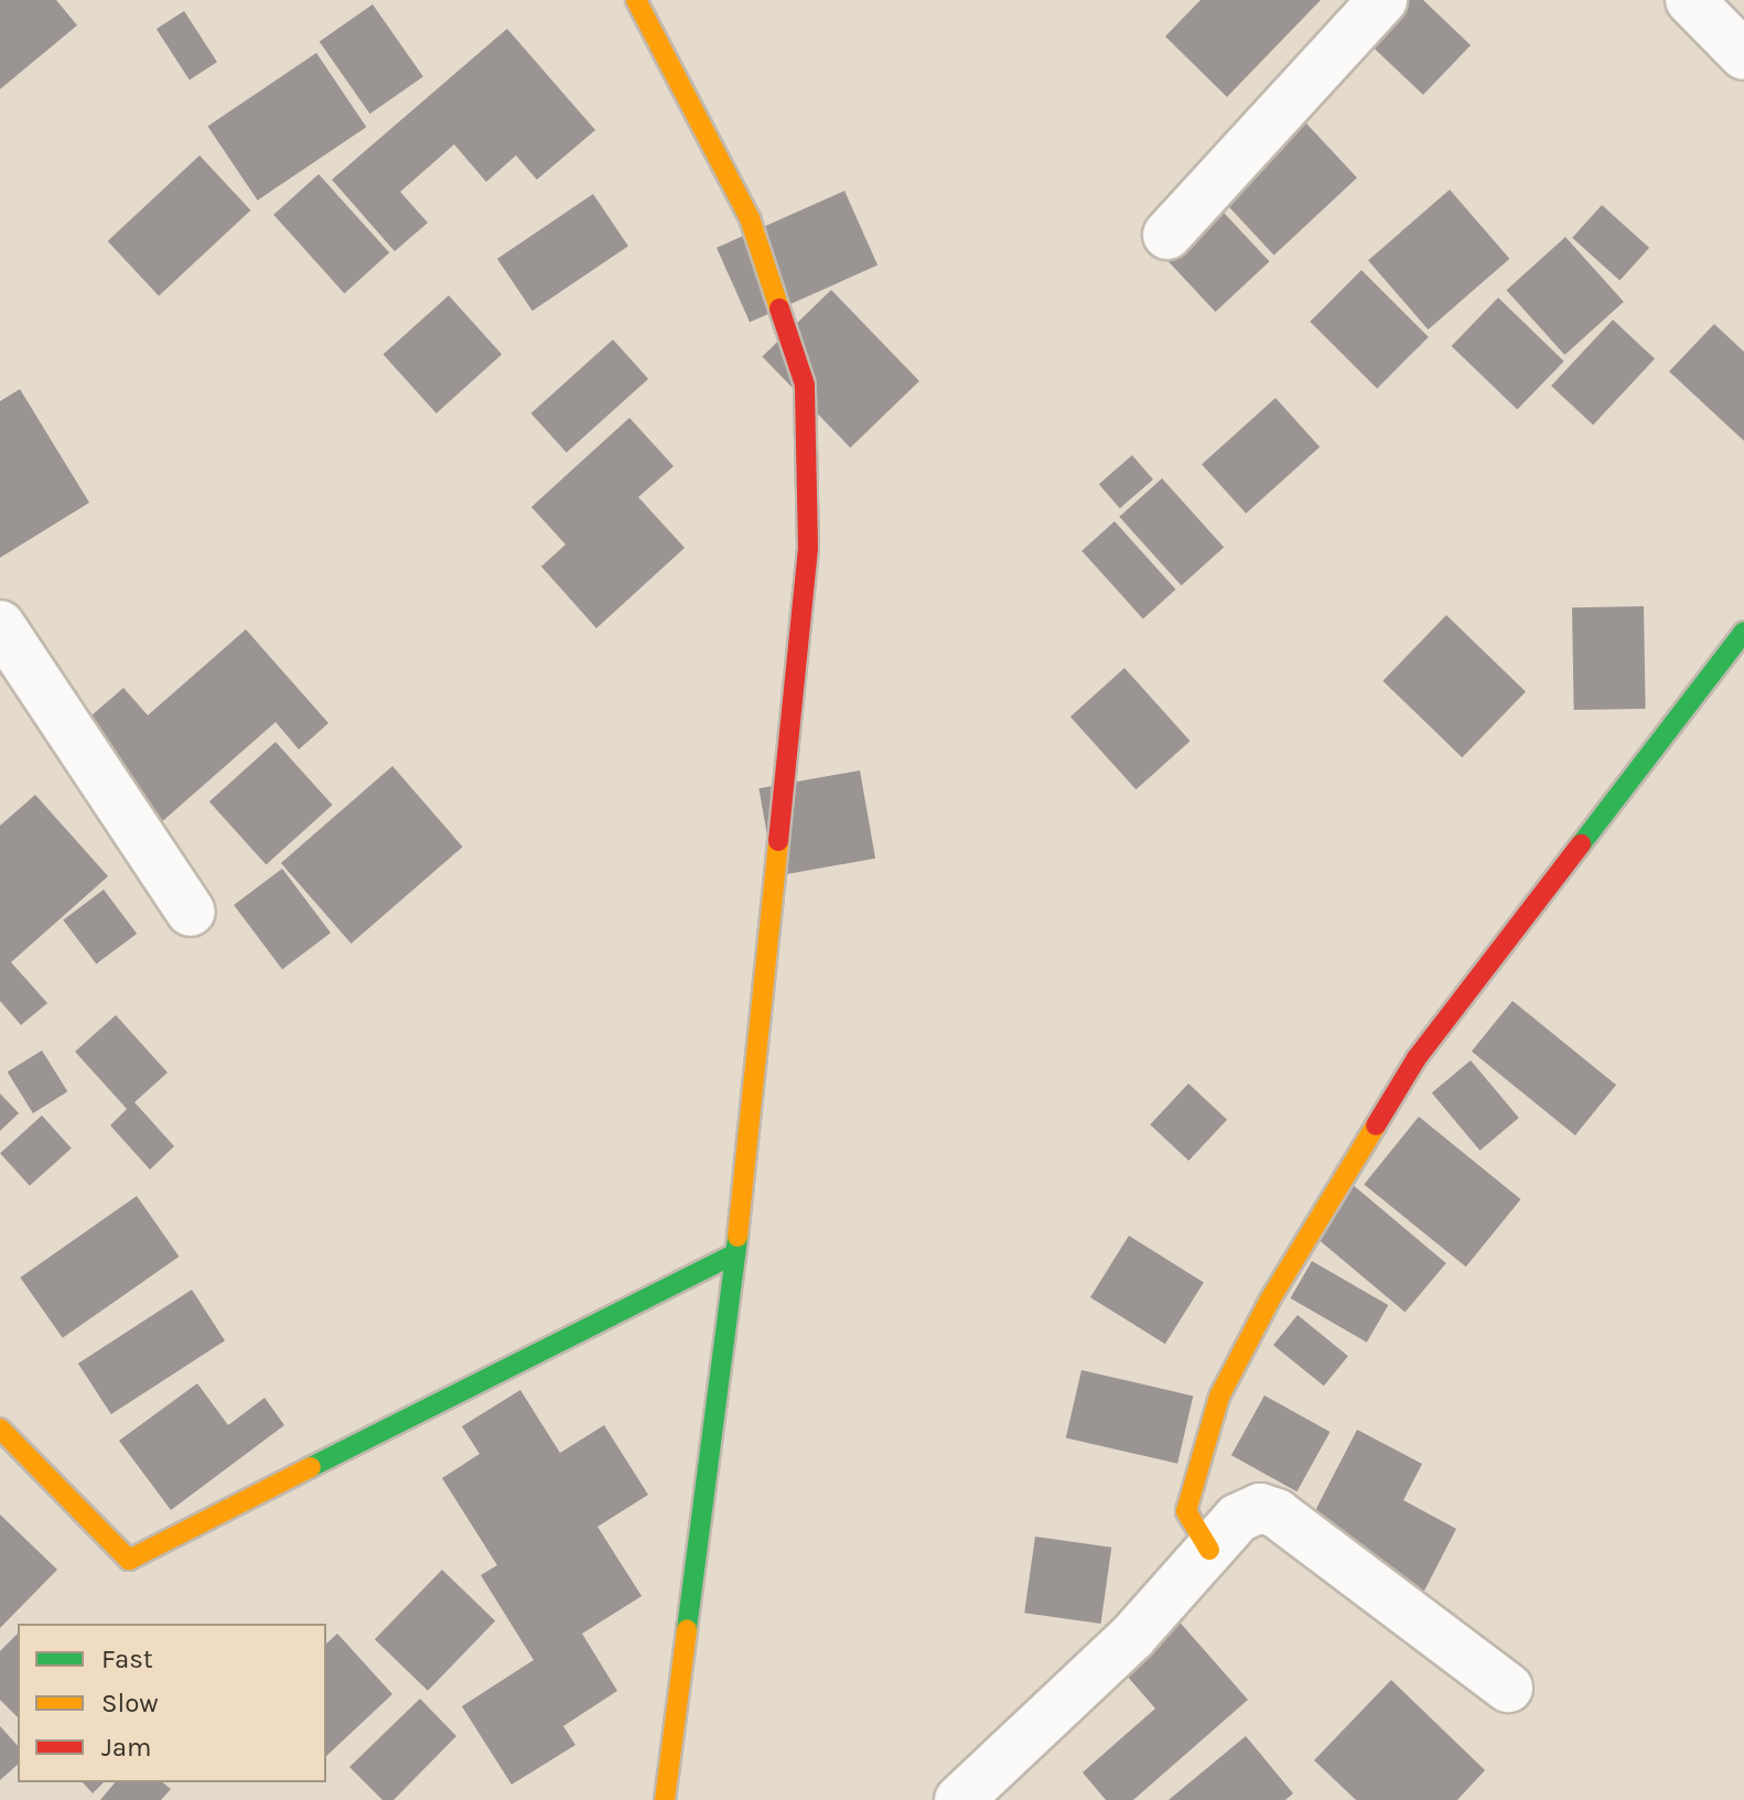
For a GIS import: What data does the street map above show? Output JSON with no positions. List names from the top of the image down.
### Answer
{
  "legend": ["Fast", "Slow", "Jam"]
}
